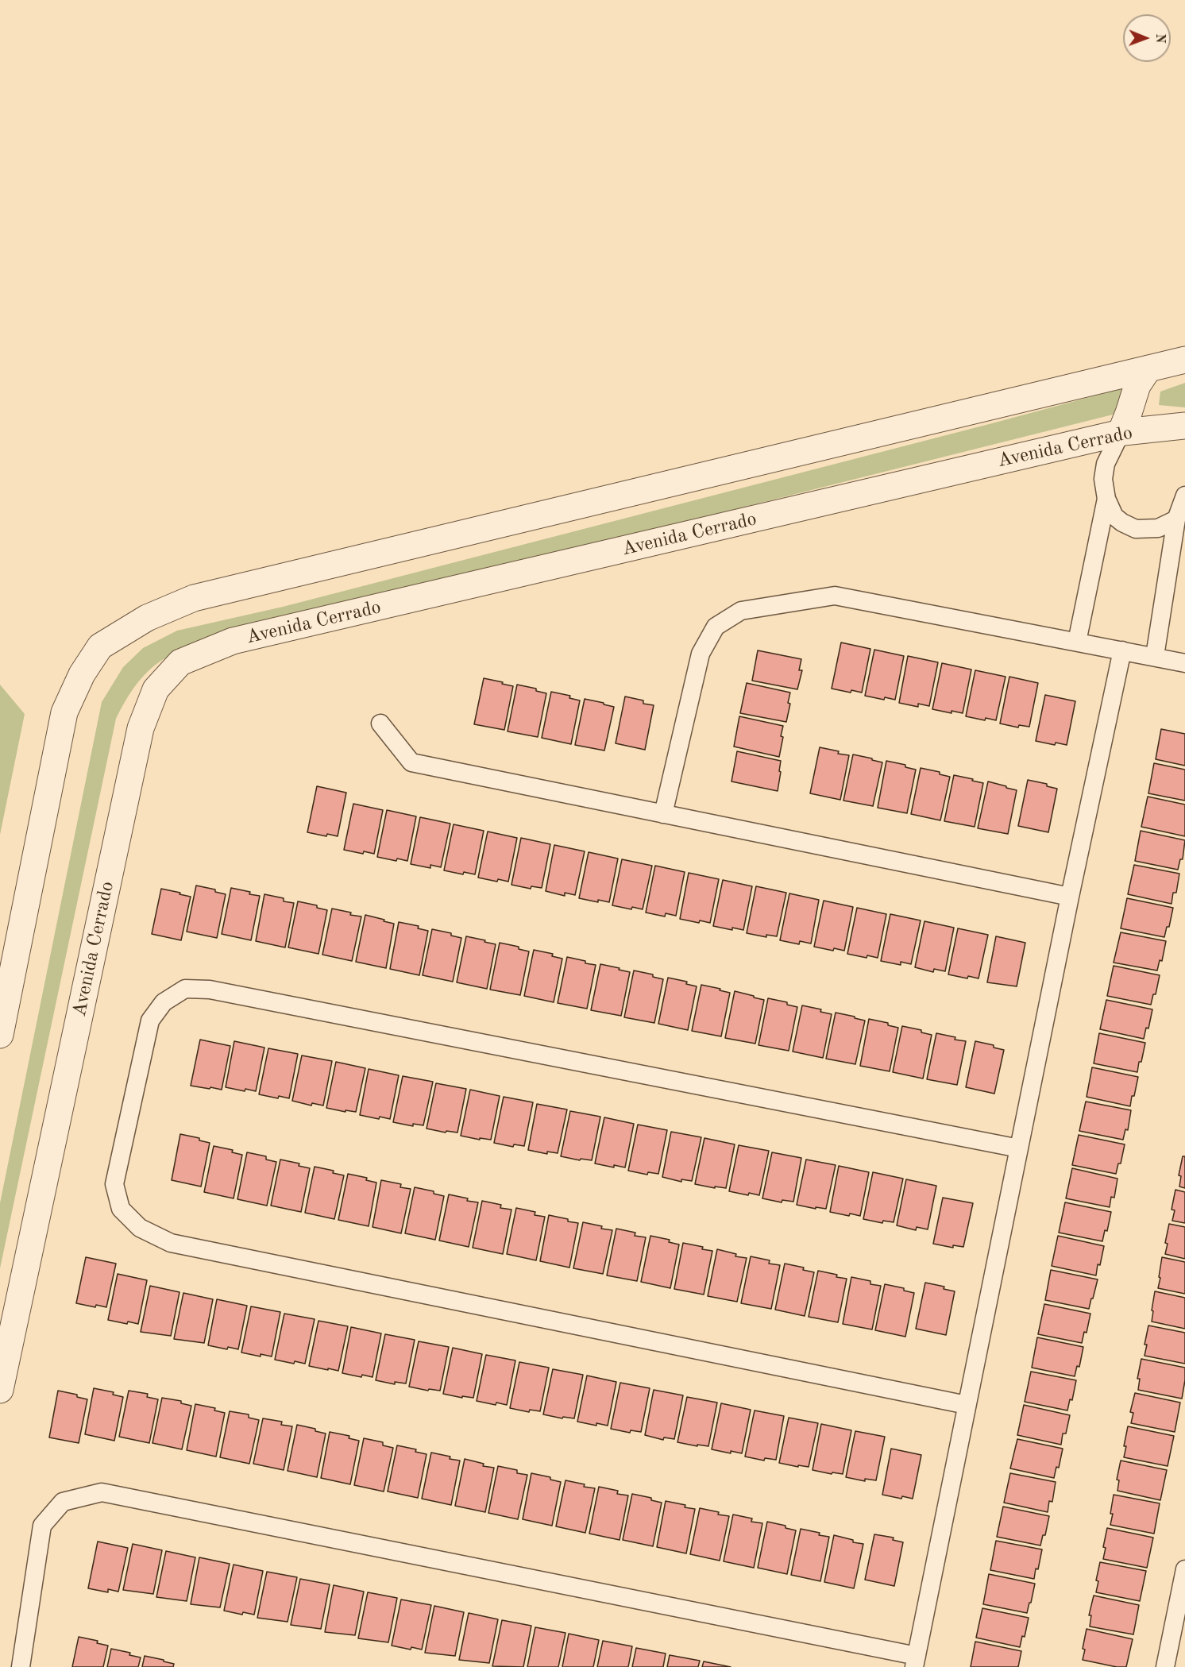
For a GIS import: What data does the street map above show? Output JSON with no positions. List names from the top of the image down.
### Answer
{
  "streets": {
    "street": ["Avenida Cerrado"]
  },
  "north": "right"
}
